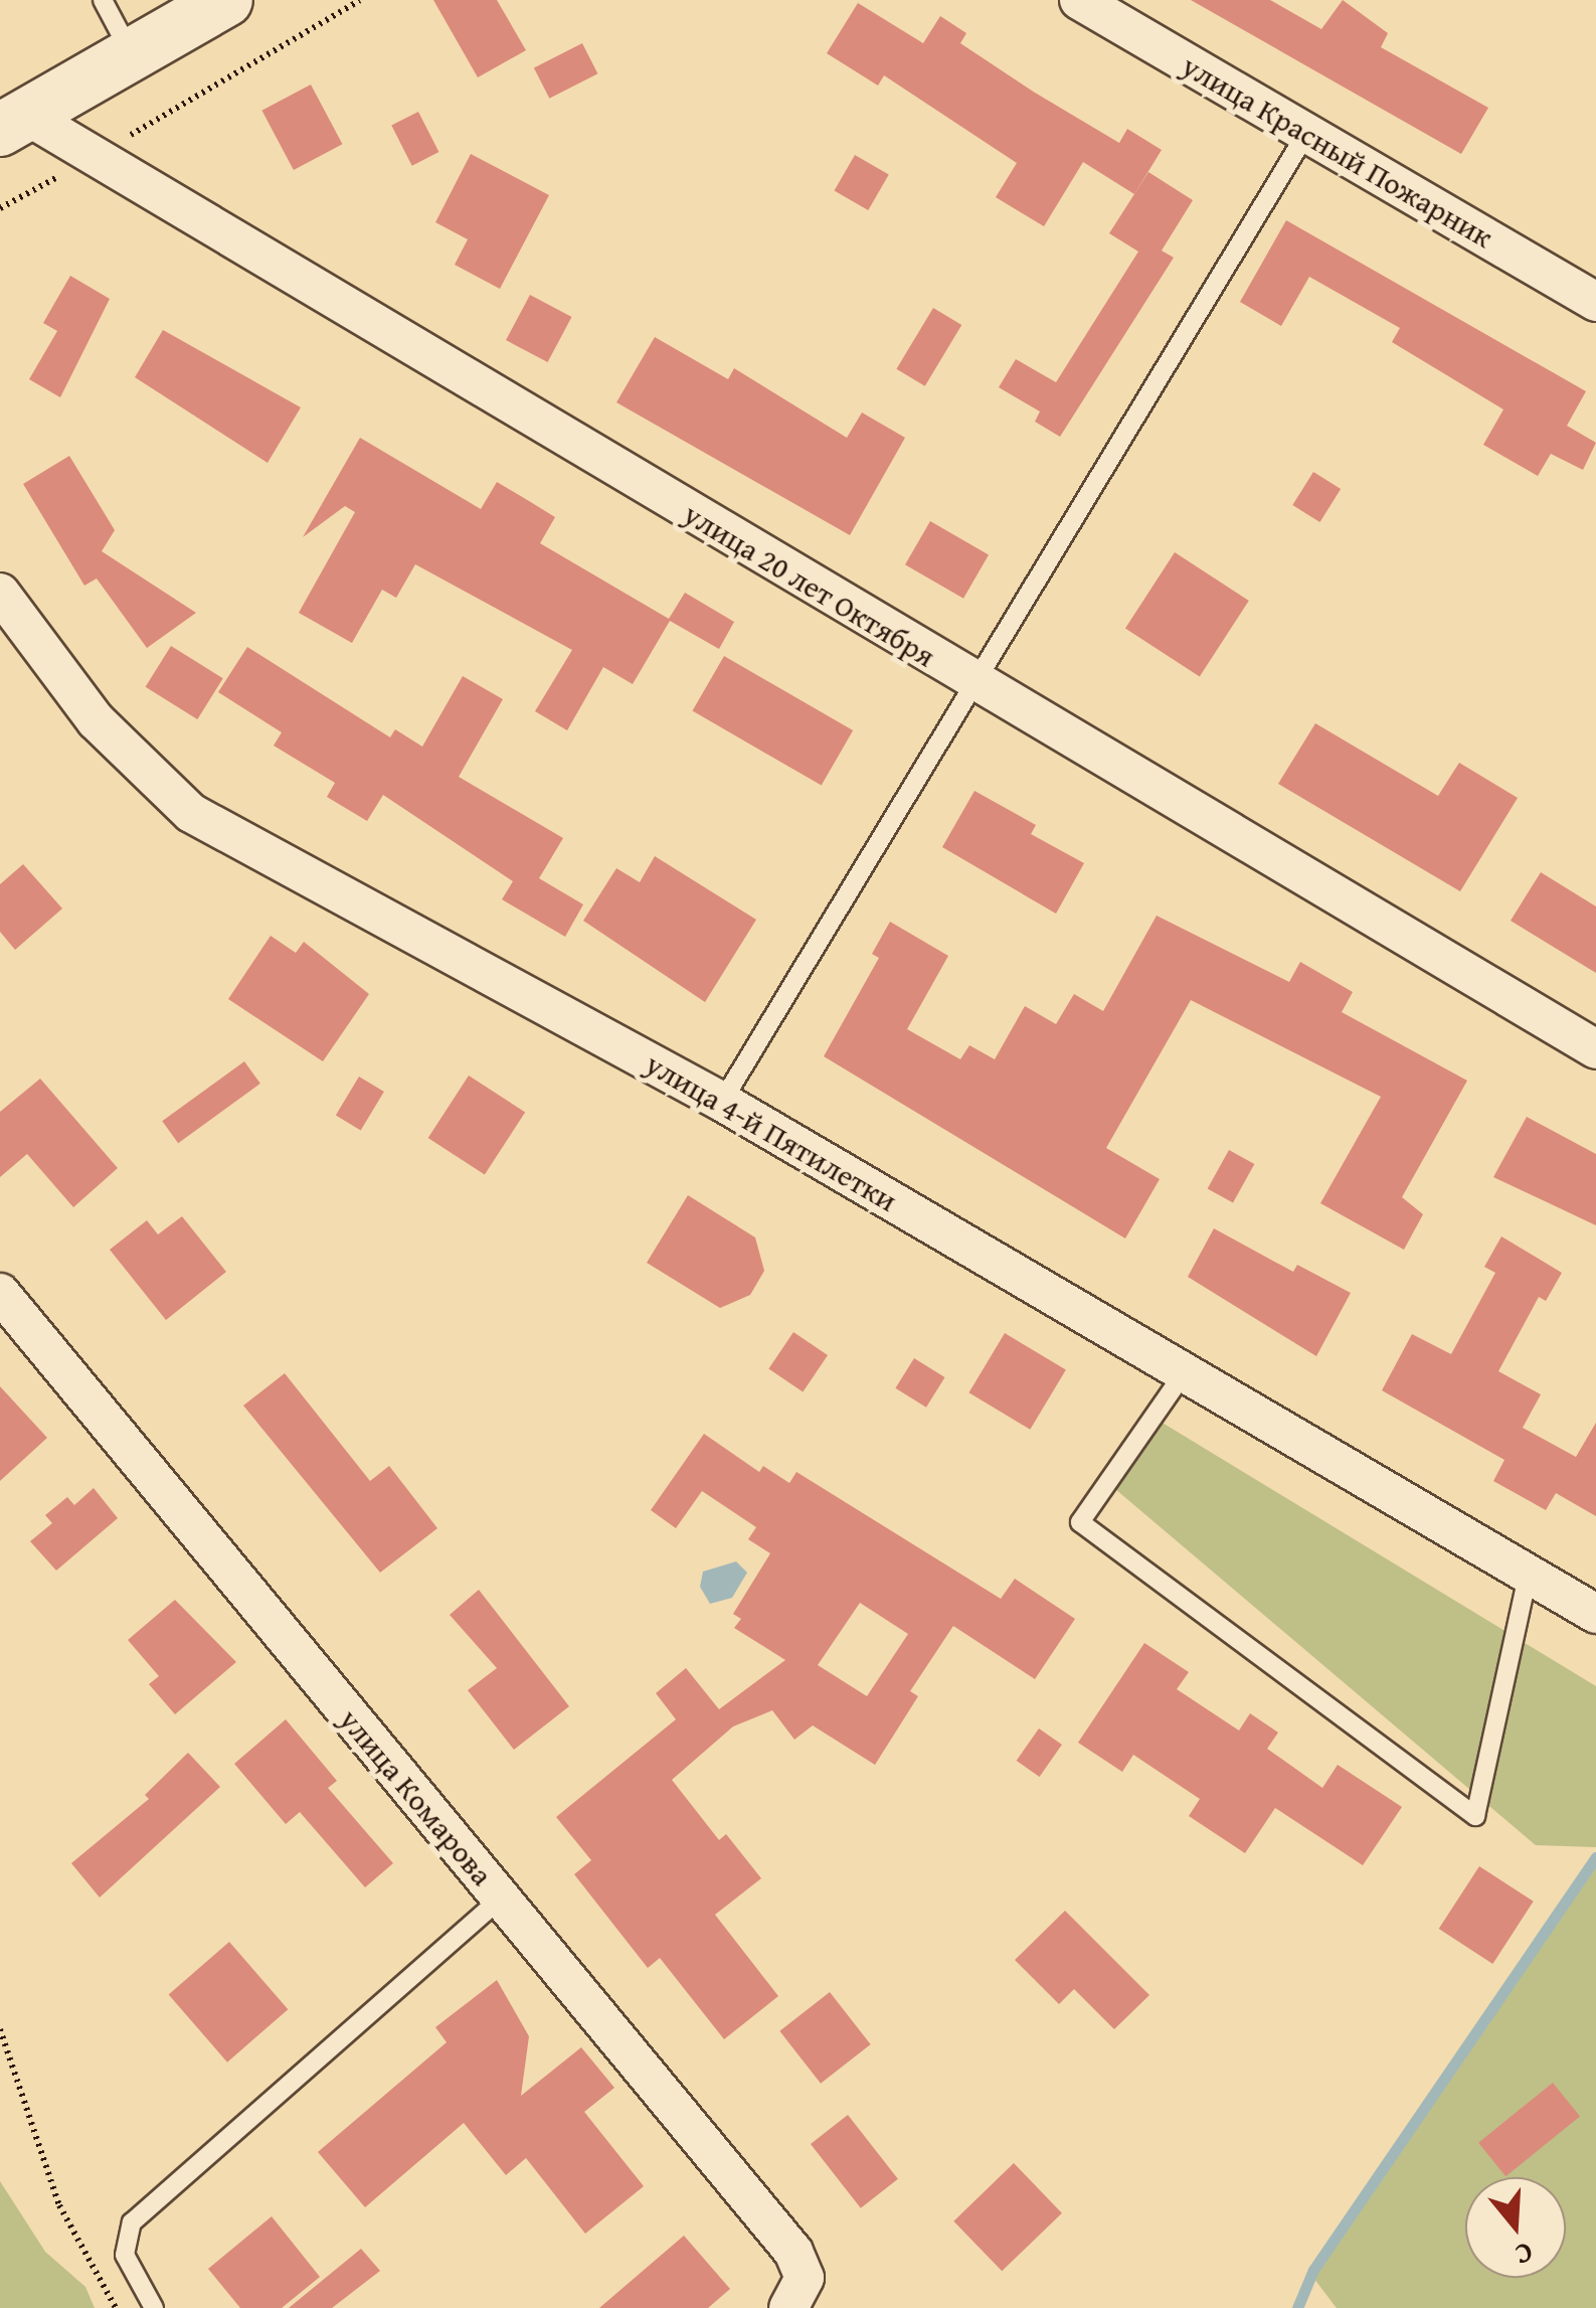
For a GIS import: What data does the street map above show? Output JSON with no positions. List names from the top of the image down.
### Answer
{
  "streets": {
    "street": [
      "улица Красный Пожарник",
      "улица 20 лет Октября",
      "улица 4-й Пятилетки",
      "улица Комарова"
    ]
  },
  "north": "bottom"
}
